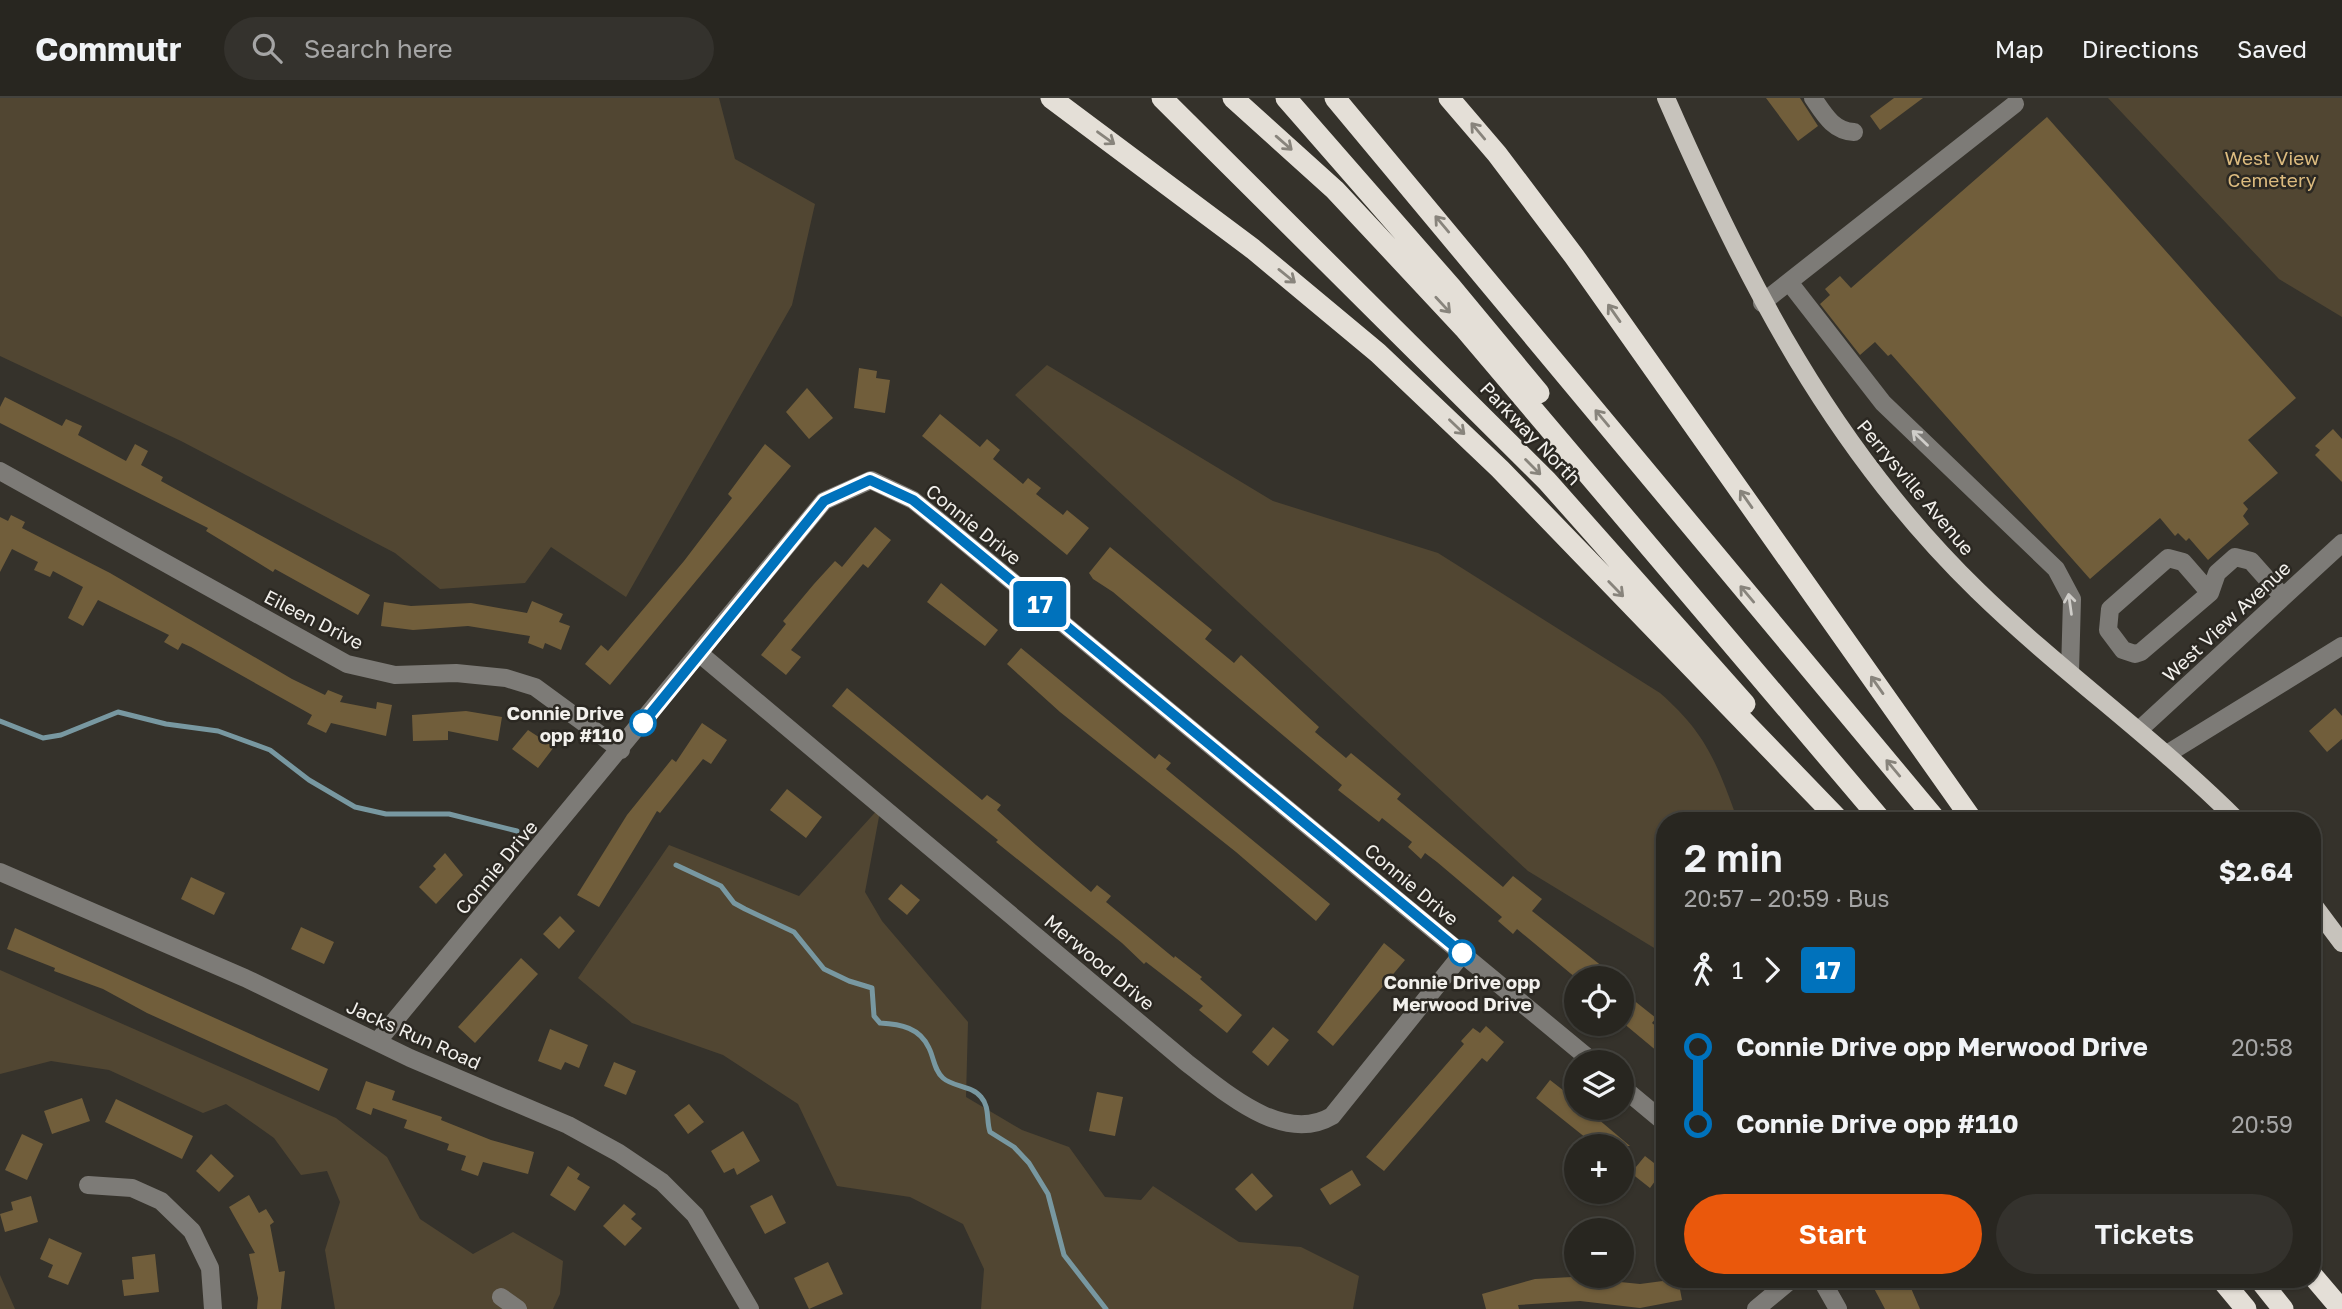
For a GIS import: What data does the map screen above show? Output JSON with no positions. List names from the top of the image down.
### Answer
{
  "streets": {
    "highway": ["Parkway North"],
    "main road": ["Perrysville Avenue"],
    "street": [
      "Connie Drive",
      "Eileen Drive",
      "West View Avenue",
      "Merwood Drive",
      "Jacks Run Road"
    ]
  },
  "crossings": [
    ["Perrysville Avenue", "West View Avenue"],
    ["Connie Drive", "Eileen Drive"],
    ["Connie Drive", "Merwood Drive"],
    ["Connie Drive", "Jacks Run Road"]
  ],
  "parks": ["West View Cemetery"],
  "places": ["Connie Drive opp #110", "Connie Drive opp Merwood Drive"],
  "lines": ["bus line 17"],
  "page": {
    "header": "Commutr",
    "search": "Search here",
    "nav": ["Map", "Directions", "Saved"],
    "on_map": "17",
    "heading": ["2 min", "20:57 – 20:59 · Bus", "$2.64"],
    "legs": ["1", "17"],
    "map_buttons": ["+", "−"],
    "list": [
      {
        "name": "Connie Drive opp Merwood Drive",
        "value": "20:58"
      },
      {
        "name": "Connie Drive opp #110",
        "value": "20:59"
      }
    ],
    "buttons": ["Start", "Tickets"]
  }
}
